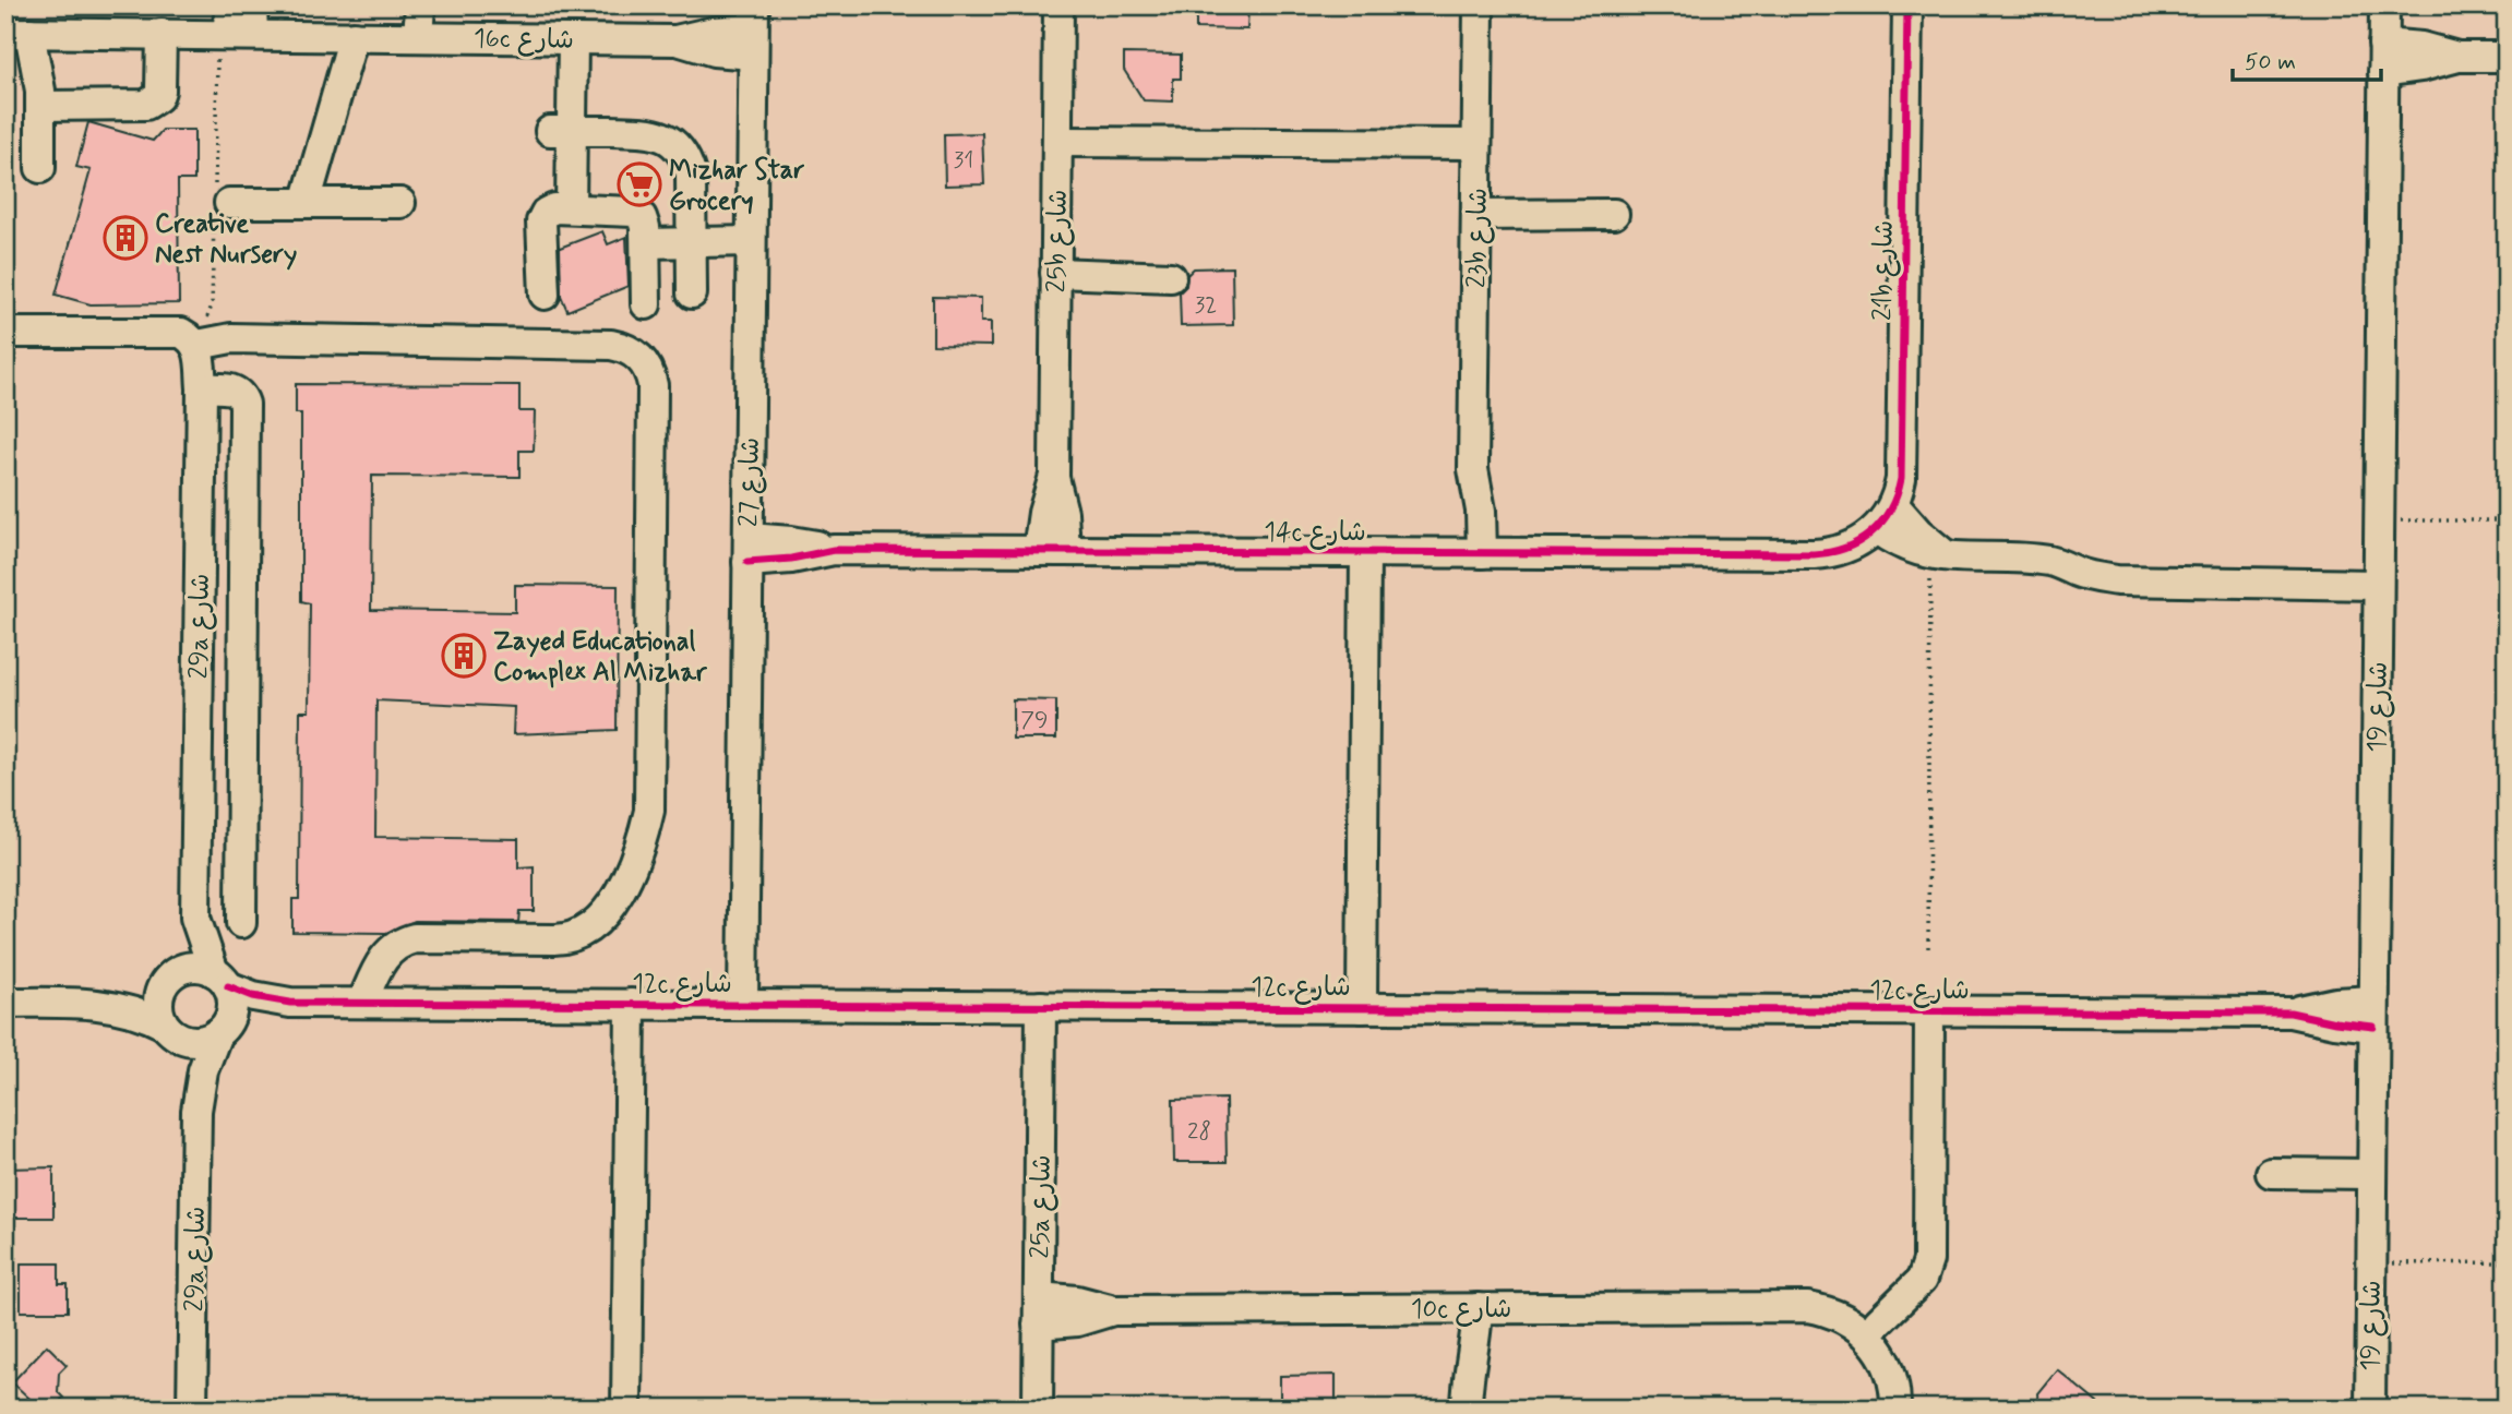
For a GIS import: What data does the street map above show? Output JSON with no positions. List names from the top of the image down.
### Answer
{
  "streets": {
    "street": [
      "16c شارع",
      "23b شارع",
      "25b شارع",
      "21b شارع",
      "شارع 27",
      "14c شارع",
      "29a شارع",
      "شارع 19",
      "12c شارع",
      "25a شارع",
      "10c شارع"
    ]
  },
  "crossings": [
    ["16c شارع", "شارع 27"],
    ["23b شارع", "14c شارع"],
    ["25b شارع", "14c شارع"],
    ["21b شارع", "14c شارع"],
    ["شارع 27", "14c شارع"],
    ["شارع 27", "12c شارع"],
    ["29a شارع", "12c شارع"],
    ["شارع 19", "12c شارع"],
    ["12c شارع", "25a شارع"],
    ["25a شارع", "10c شارع"]
  ],
  "places": {
    "supermarket": ["Mizhar Star Grocery"],
    "building": ["Creative Nest Nursery", "Zayed Educational Complex Al Mizhar"]
  },
  "house_numbers": [
    "31",
    "32",
    "79",
    "28"
  ],
  "scale_bar": "50 m"
}
